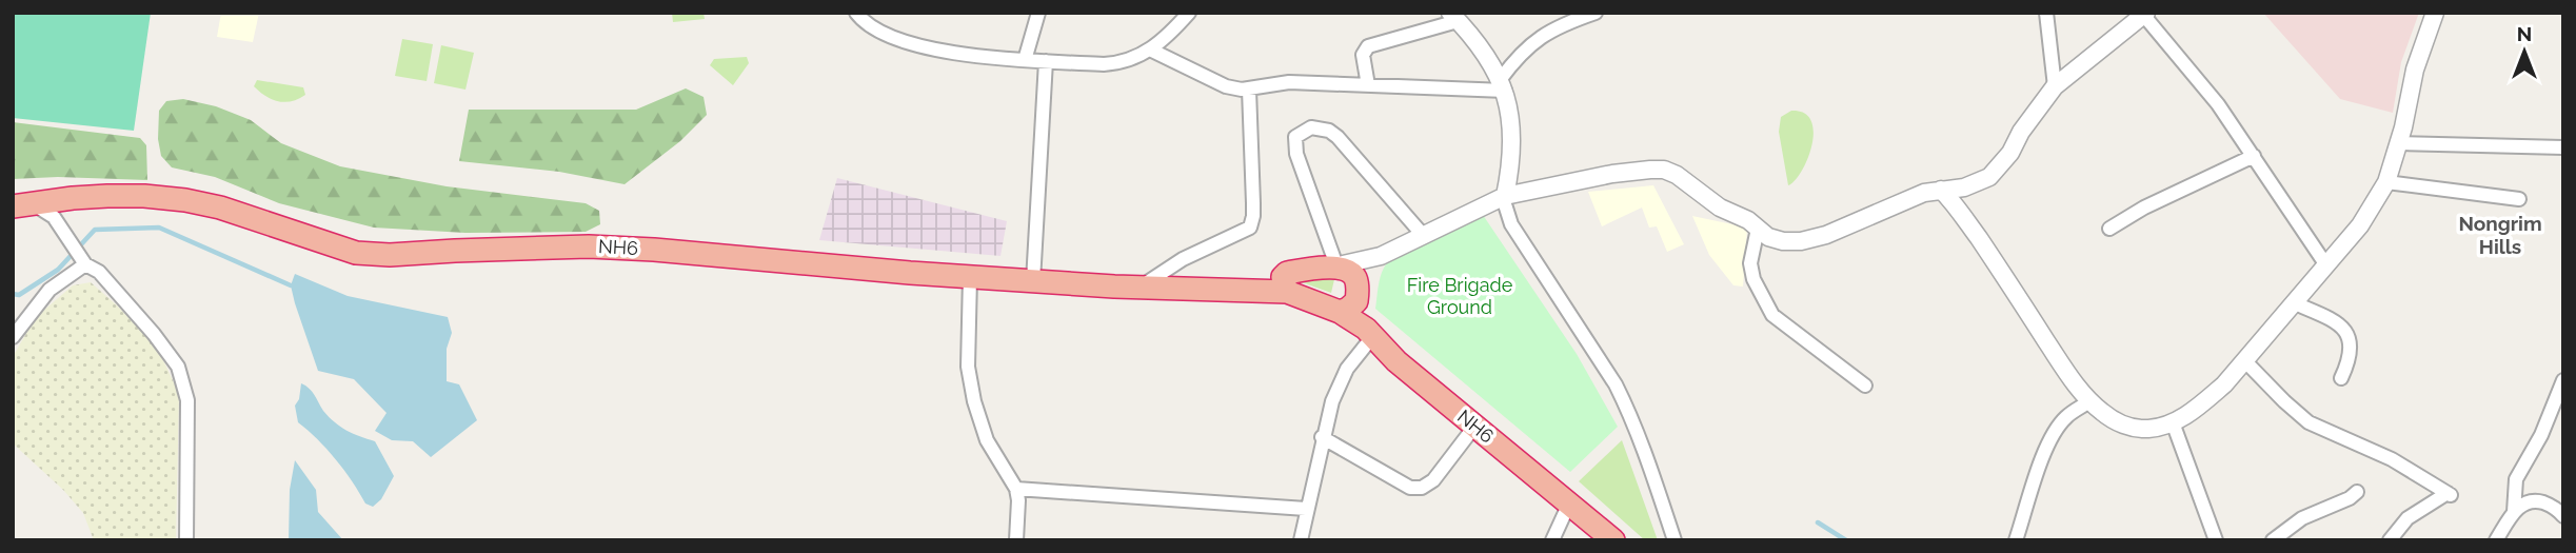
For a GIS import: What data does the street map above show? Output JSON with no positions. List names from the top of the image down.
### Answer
{
  "streets": {
    "highway": ["NH6"]
  },
  "districts": ["Nongrim Hills"],
  "parks": ["Fire Brigade Ground"],
  "north": "top"
}
